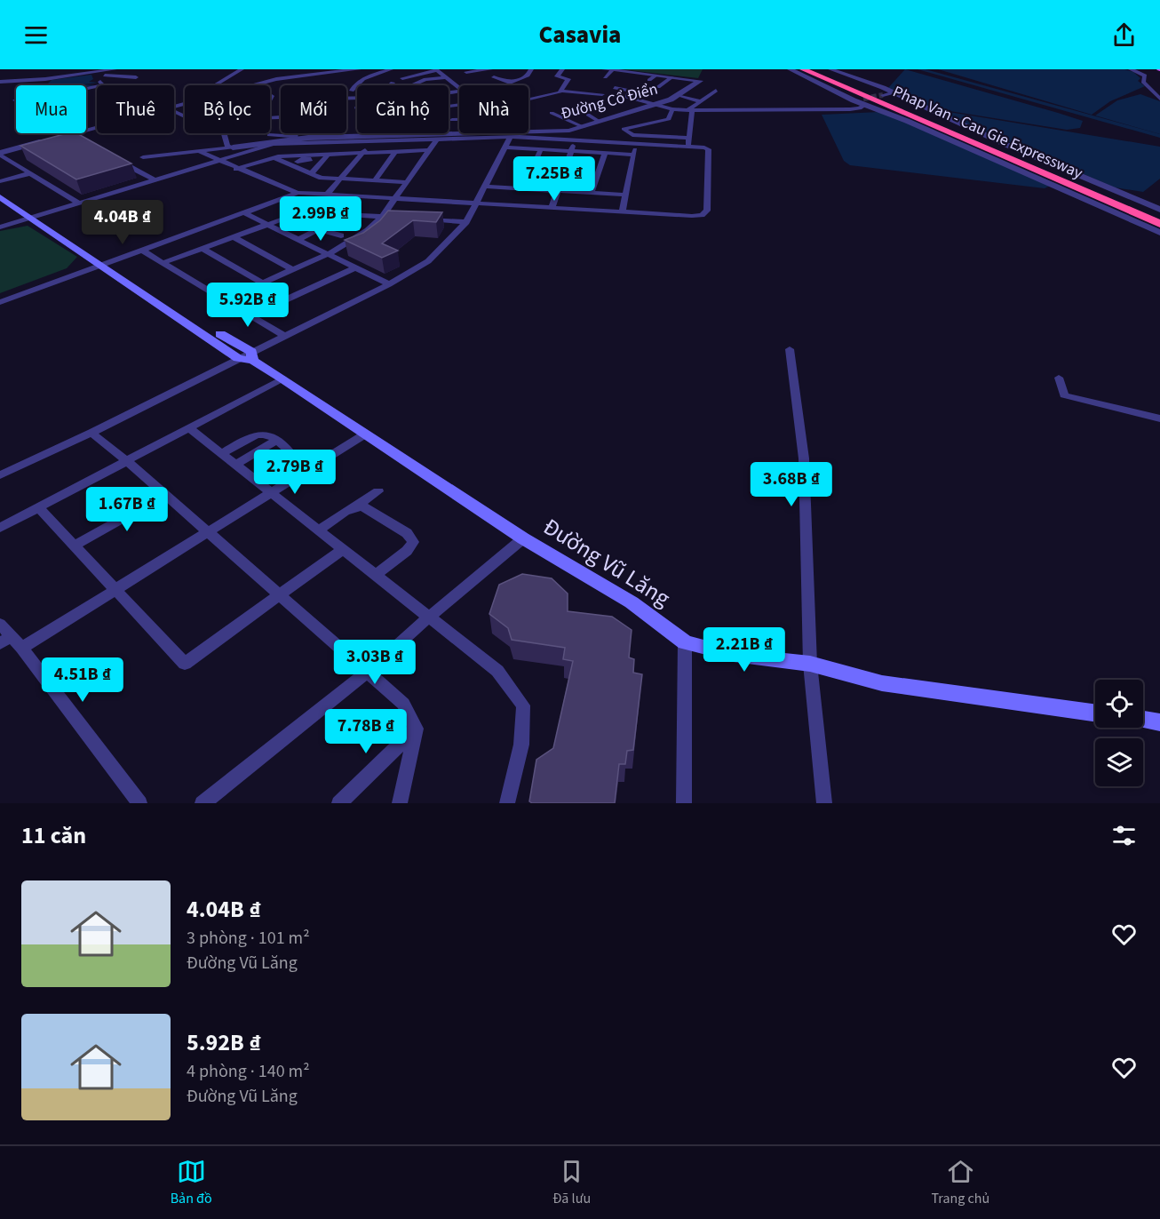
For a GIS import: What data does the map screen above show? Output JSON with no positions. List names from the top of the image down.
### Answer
{
  "streets": {
    "highway": ["Phap Van - Cau Gie Expressway"],
    "main road": ["Đường Vũ Lăng"],
    "street": ["Đường Cổ Điển"]
  },
  "page": {
    "header": "Casavia",
    "chip": [
      "Mua",
      "Thuê",
      "Bộ lọc",
      "Mới",
      "Căn hộ",
      "Nhà"
    ],
    "price": [
      "7.25B ₫",
      "2.99B ₫",
      "4.04B ₫",
      "5.92B ₫",
      "2.79B ₫",
      "3.68B ₫",
      "1.67B ₫",
      "2.21B ₫",
      "3.03B ₫",
      "4.51B ₫",
      "7.78B ₫"
    ],
    "heading": "11 căn",
    "list": [
      {
        "name": "4.04B ₫",
        "note": "3 phòng · 101 m² · Đường Vũ Lăng"
      },
      {
        "name": "5.92B ₫",
        "note": "4 phòng · 140 m² · Đường Vũ Lăng"
      }
    ],
    "tabs": ["Bản đồ", "Đã lưu", "Trang chủ"]
  }
}
